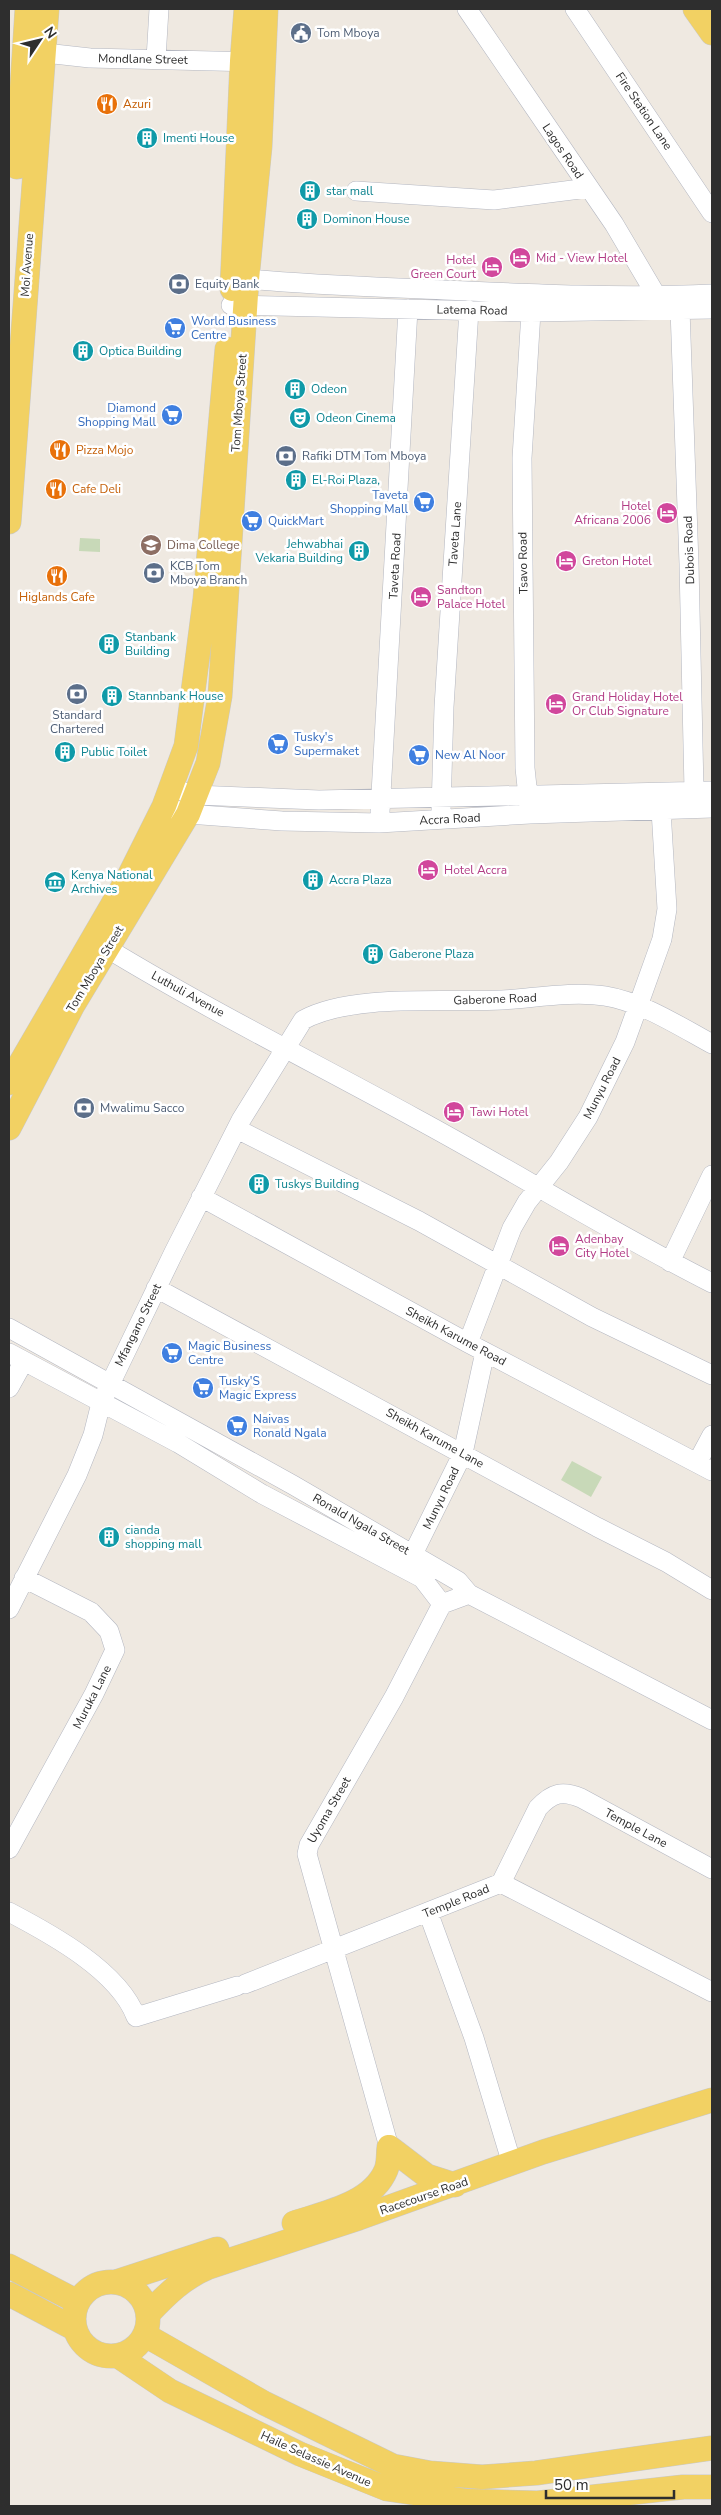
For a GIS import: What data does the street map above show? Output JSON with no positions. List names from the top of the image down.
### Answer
{
  "streets": {
    "main road": [
      "Moi Avenue",
      "Tom Mboya Street",
      "Racecourse Road",
      "Haile Selassie Avenue"
    ],
    "street": [
      "Mondlane Street",
      "Fire Station Lane",
      "Lagos Road",
      "Latema Road",
      "Taveta Lane",
      "Dubois Road",
      "Tsavo Road",
      "Taveta Road",
      "Accra Road",
      "Luthuli Avenue",
      "Gaberone Road",
      "Munyu Road",
      "Mfangano Street",
      "Sheikh Karume Road",
      "Sheikh Karume Lane",
      "Ronald Ngala Street",
      "Muruka Lane",
      "Uyoma Street",
      "Temple Lane",
      "Temple Road"
    ]
  },
  "crossings": [
    ["Mondlane Street", "Moi Avenue"],
    ["Mondlane Street", "Tom Mboya Street"],
    ["Lagos Road", "Latema Road"],
    ["Latema Road", "Tom Mboya Street"],
    ["Latema Road", "Taveta Lane"],
    ["Latema Road", "Dubois Road"],
    ["Latema Road", "Tsavo Road"],
    ["Latema Road", "Taveta Road"],
    ["Tom Mboya Street", "Accra Road"],
    ["Tom Mboya Street", "Luthuli Avenue"],
    ["Taveta Lane", "Accra Road"],
    ["Dubois Road", "Accra Road"],
    ["Tsavo Road", "Accra Road"],
    ["Taveta Road", "Accra Road"],
    ["Accra Road", "Munyu Road"],
    ["Luthuli Avenue", "Gaberone Road"],
    ["Luthuli Avenue", "Mfangano Street"],
    ["Gaberone Road", "Munyu Road"],
    ["Gaberone Road", "Mfangano Street"],
    ["Munyu Road", "Sheikh Karume Road"],
    ["Munyu Road", "Sheikh Karume Lane"],
    ["Munyu Road", "Ronald Ngala Street"],
    ["Mfangano Street", "Sheikh Karume Road"],
    ["Mfangano Street", "Sheikh Karume Lane"],
    ["Mfangano Street", "Ronald Ngala Street"],
    ["Mfangano Street", "Muruka Lane"],
    ["Ronald Ngala Street", "Uyoma Street"],
    ["Uyoma Street", "Temple Road"],
    ["Temple Lane", "Temple Road"],
    ["Racecourse Road", "Haile Selassie Avenue"]
  ],
  "places": {
    "public building": ["Tom Mboya"],
    "restaurant": [
      "Azuri",
      "Pizza Mojo",
      "Cafe Deli",
      "Higlands Cafe"
    ],
    "building": [
      "Imenti House",
      "star mall",
      "Dominon House",
      "Optica Building",
      "Odeon",
      "El-Roi Plaza,",
      "Jehwabhai Vekaria Building",
      "Stanbank Building",
      "Stannbank House",
      "Public Toilet",
      "Accra Plaza",
      "Gaberone Plaza",
      "Tuskys Building",
      "cianda shopping mall"
    ],
    "hotel": [
      "Mid - View Hotel",
      "Hotel Green Court",
      "Hotel Africana 2006",
      "Greton Hotel",
      "Sandton Palace Hotel",
      "Grand Holiday Hotel Or Club Signature",
      "Hotel Accra",
      "Tawi Hotel",
      "Adenbay City Hotel"
    ],
    "bank": [
      "Equity Bank",
      "Rafiki DTM Tom Mboya",
      "KCB Tom Mboya Branch",
      "Standard Chartered",
      "Mwalimu Sacco"
    ],
    "supermarket": [
      "World Business Centre",
      "Diamond Shopping Mall",
      "Taveta Shopping Mall",
      "QuickMart",
      "Tusky's Supermaket",
      "New Al Noor",
      "Magic Business Centre",
      "Tusky'S Magic Express",
      "Naivas Ronald Ngala"
    ],
    "theatre": ["Odeon Cinema"],
    "school or university": ["Dima College"],
    "museum": ["Kenya National Archives"]
  },
  "scale_bar": "50 m",
  "north": "top right"
}
